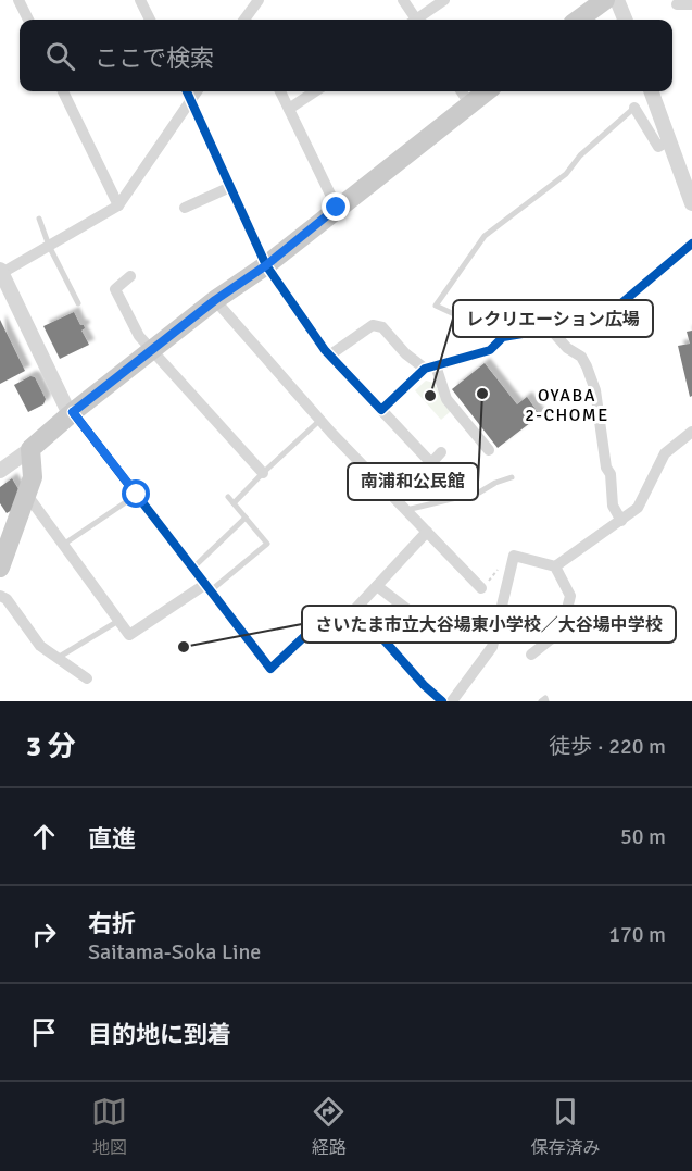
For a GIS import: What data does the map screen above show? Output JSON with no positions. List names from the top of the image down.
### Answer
{
  "districts": ["OYABA 2-CHOME"],
  "places": ["南浦和公民館", "レクリエーション広場", "さいたま市立大谷場東小学校／大谷場中学校"],
  "page": {
    "search": "ここで検索",
    "heading": ["3 分", "徒歩 · 220 m"],
    "list": [
      ["直進", "50 m"],
      ["右折", "Saitama-Soka Line", "170 m"],
      "目的地に到着"
    ],
    "nav": ["地図", "経路", "保存済み"]
  }
}
